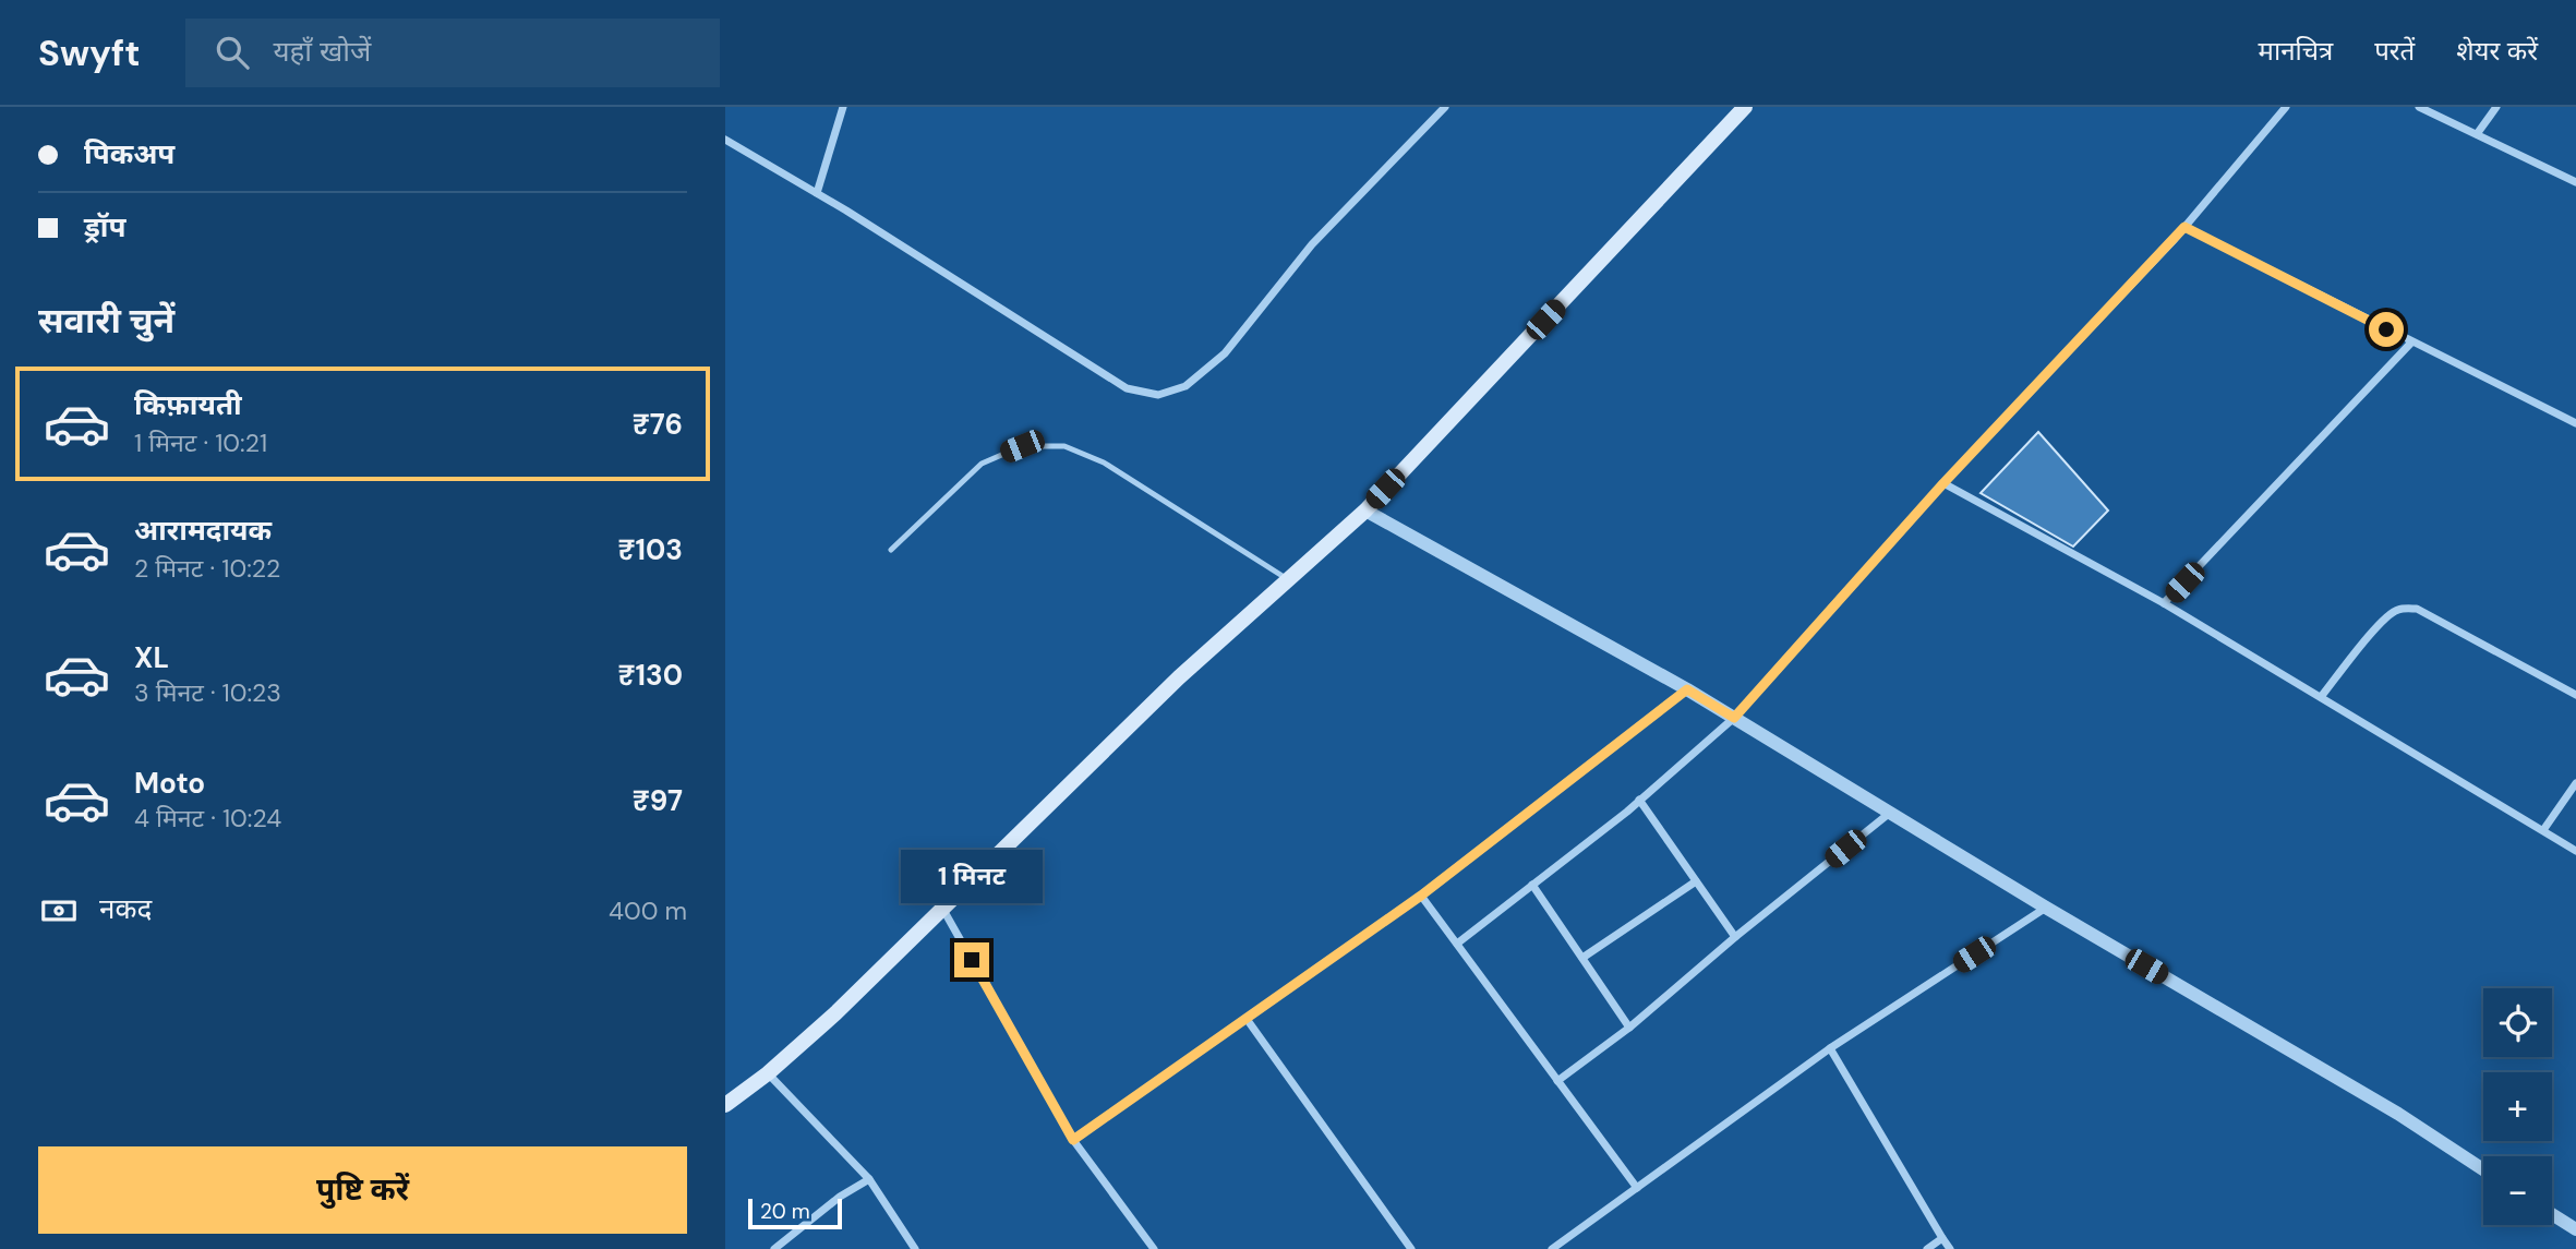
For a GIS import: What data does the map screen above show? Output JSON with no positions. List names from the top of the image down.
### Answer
{
  "scale_bar": "20 m",
  "page": {
    "header": "Swyft",
    "search": "यहाँ खोजें",
    "nav": ["मानचित्र", "परतें", "शेयर करें"],
    "banner": ["पिकअप", "ड्रॉप"],
    "heading": "सवारी चुनें",
    "list": [
      {
        "name": "किफ़ायती",
        "note": "1 मिनट · 10:21",
        "value": "₹76"
      },
      {
        "name": "आरामदायक",
        "note": "2 मिनट · 10:22",
        "value": "₹103"
      },
      {
        "name": "XL",
        "note": "3 मिनट · 10:23",
        "value": "₹130"
      },
      {
        "name": "Moto",
        "note": "4 मिनट · 10:24",
        "value": "₹97"
      }
    ],
    "bubble": "1 मिनट",
    "pay": ["नकद", "400 m"],
    "map_buttons": ["+", "−"],
    "buttons": "पुष्टि करें",
    "scale": "20 m"
  }
}
